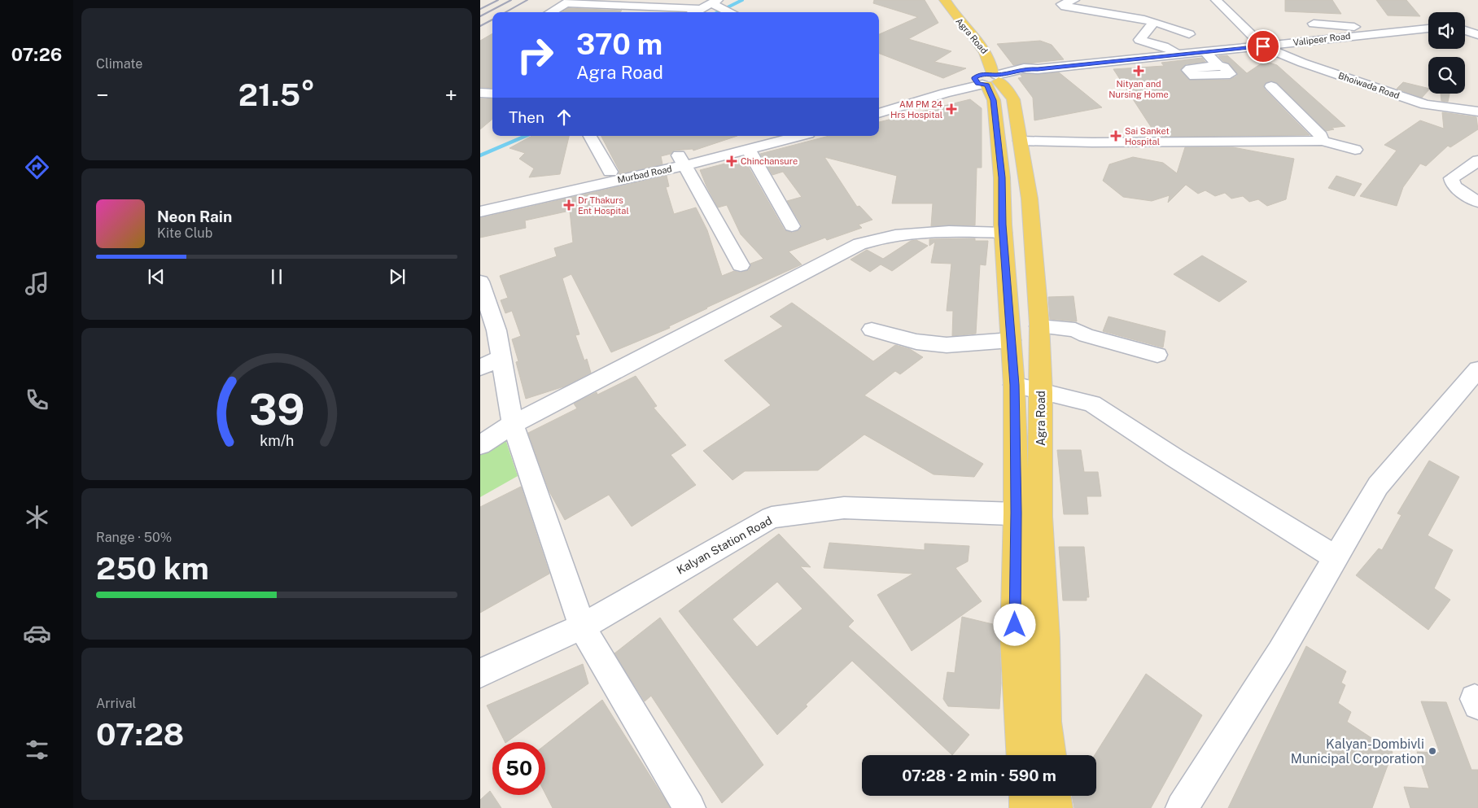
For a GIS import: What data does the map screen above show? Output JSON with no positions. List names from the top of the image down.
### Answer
{
  "streets": {
    "main road": ["Agra Road"],
    "street": [
      "Valipeer Road",
      "Bhoiwada Road",
      "Murbad Road",
      "Kalyan Station Road"
    ]
  },
  "crossings": [
    ["Agra Road", "Valipeer Road"],
    ["Agra Road", "Kalyan Station Road"],
    ["Valipeer Road", "Bhoiwada Road"]
  ],
  "places": {
    "health": [
      "Nityan and Nursing Home",
      "AM PM 24 Hrs Hospital",
      "Sai Sanket Hospital",
      "Chinchansure",
      "Dr Thakurs Ent Hospital"
    ],
    "other": ["Kalyan-Dombivli Municipal Corporation"]
  },
  "page": {
    "tabs": "07:26",
    "tile": [
      "Climate",
      ["Range · 50%", "250 km"],
      ["Arrival", "07:28"]
    ],
    "turn": ["370 m", "Agra Road"],
    "heat": ["−", "21.5°", "+"],
    "then": "Then",
    "song": ["Neon Rain", "Kite Club"],
    "limit": "50",
    "trip": "07:28 · 2 min · 590 m",
    "gauge": ["39", "km/h"]
  }
}
